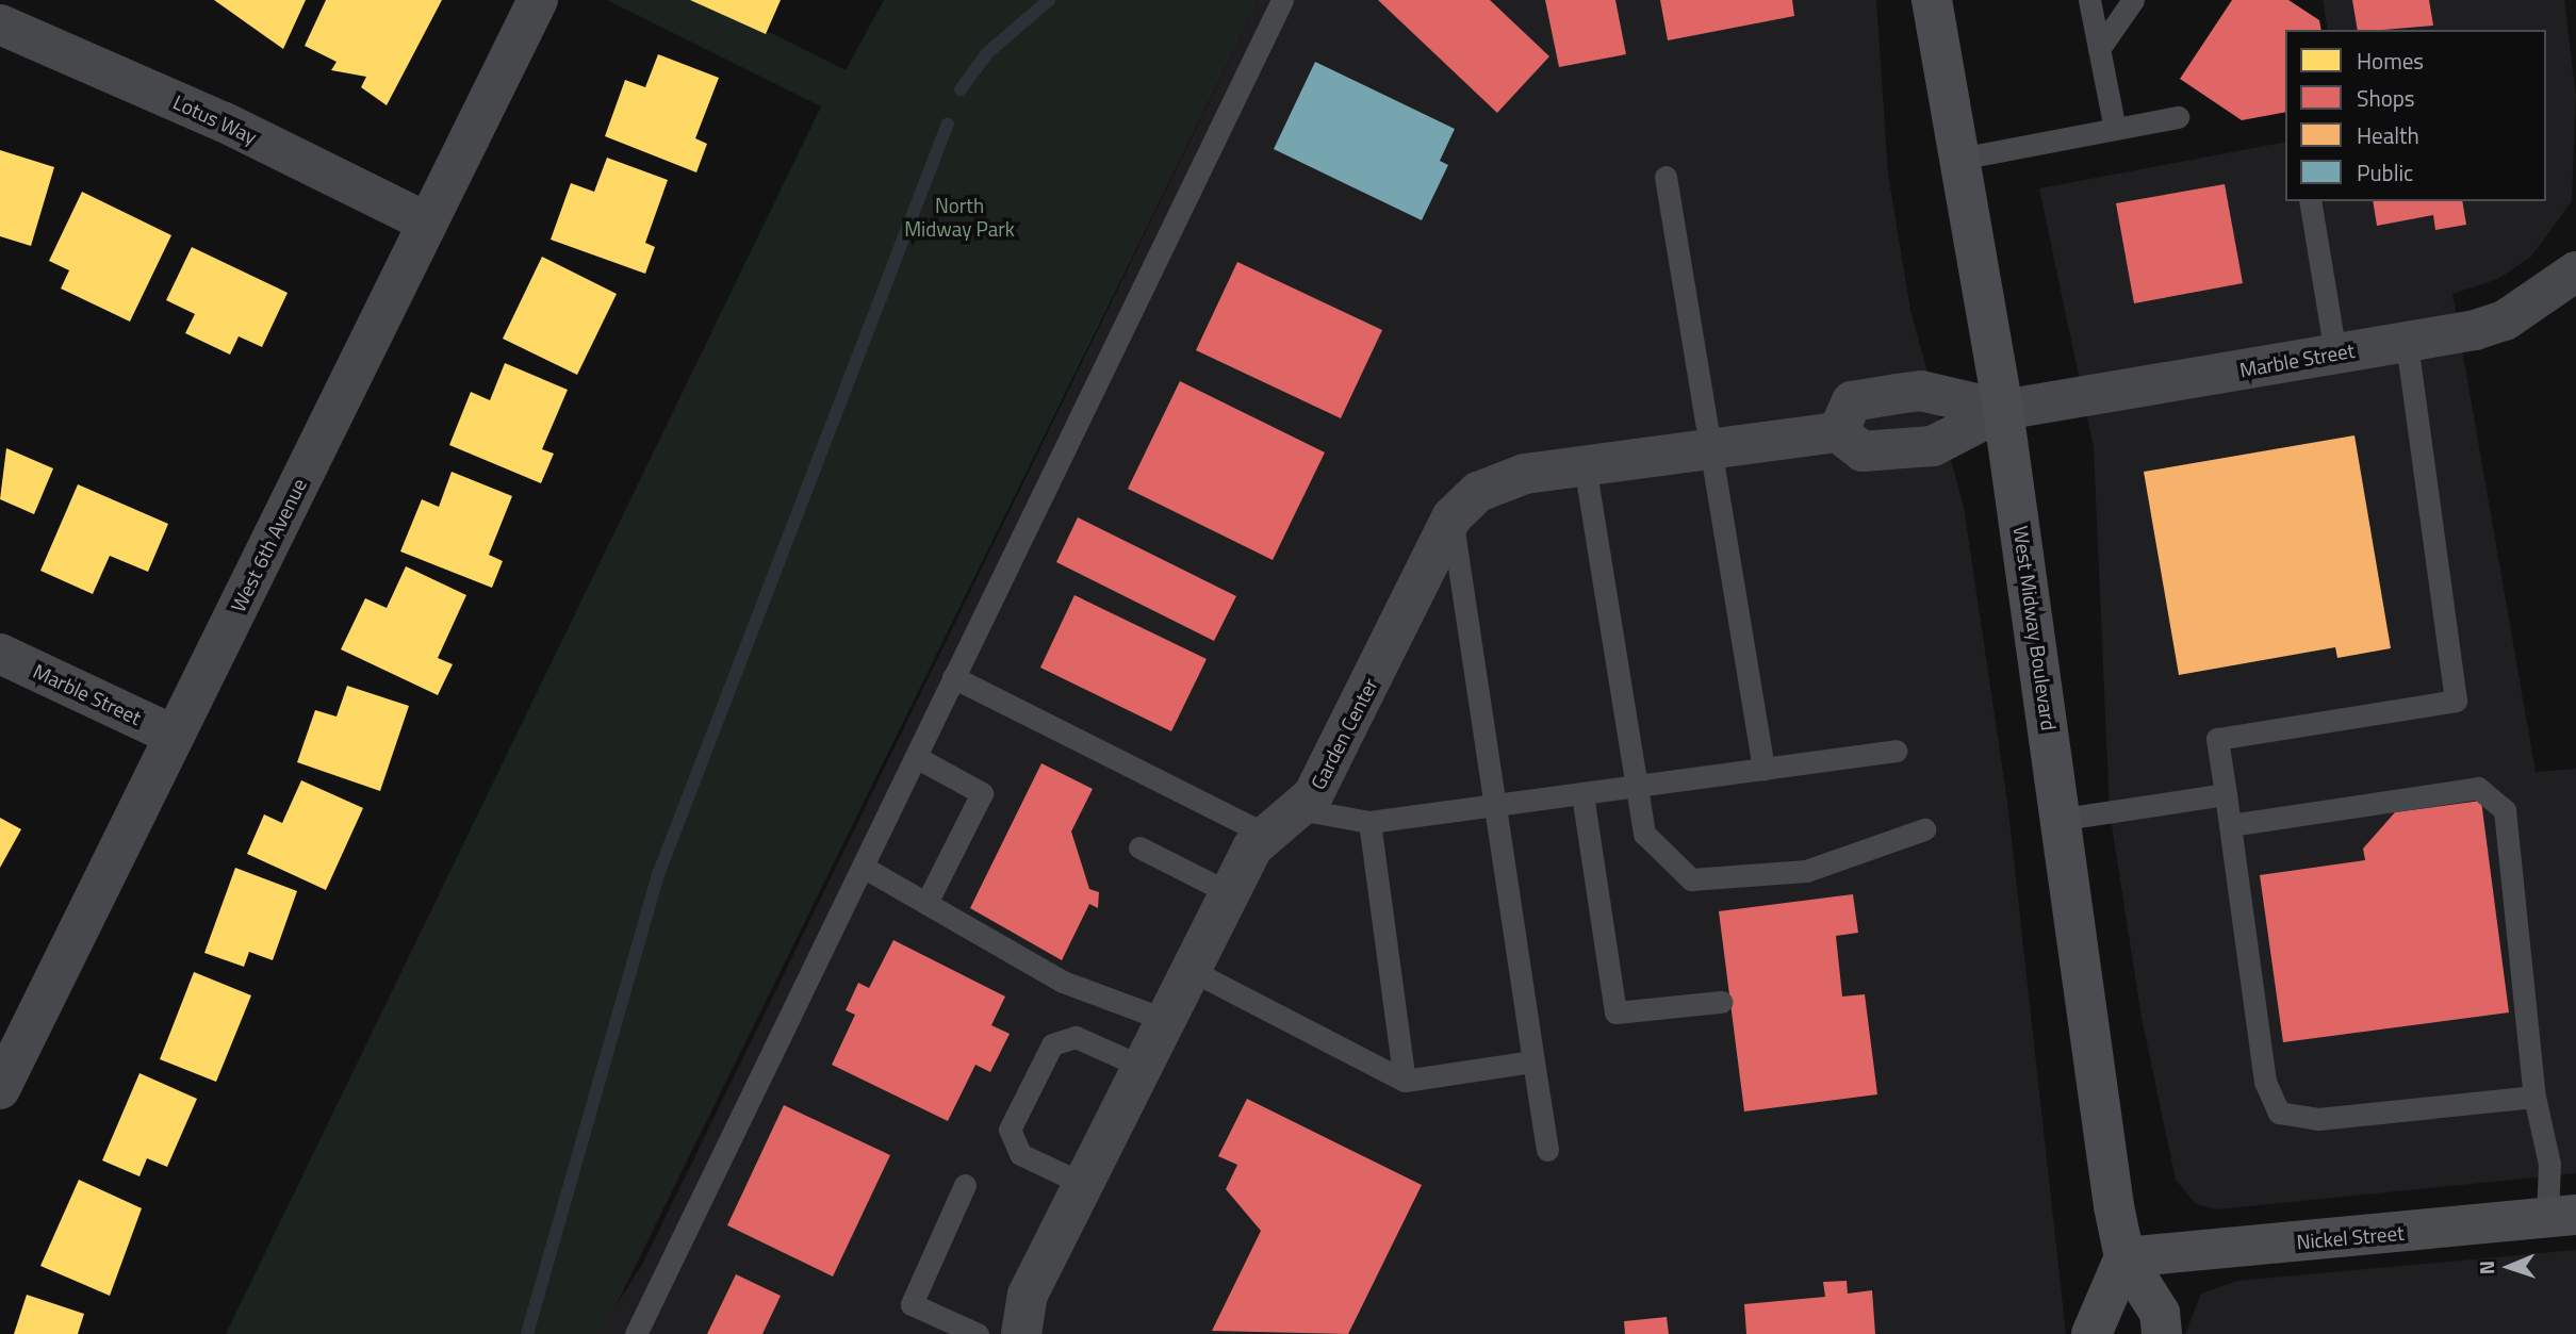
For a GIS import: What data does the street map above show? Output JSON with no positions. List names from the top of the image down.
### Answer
{
  "streets": {
    "main road": ["West Midway Boulevard", "Nickel Street"],
    "street": [
      "Lotus Way",
      "Marble Street",
      "West 6th Avenue",
      "Garden Center"
    ]
  },
  "crossings": [
    ["Lotus Way", "West 6th Avenue"],
    ["Marble Street", "West 6th Avenue"],
    ["Marble Street", "West Midway Boulevard"],
    ["West Midway Boulevard", "Nickel Street"]
  ],
  "parks": ["North Midway Park"],
  "legend": [
    "Homes",
    "Shops",
    "Health",
    "Public"
  ],
  "north": "left"
}
